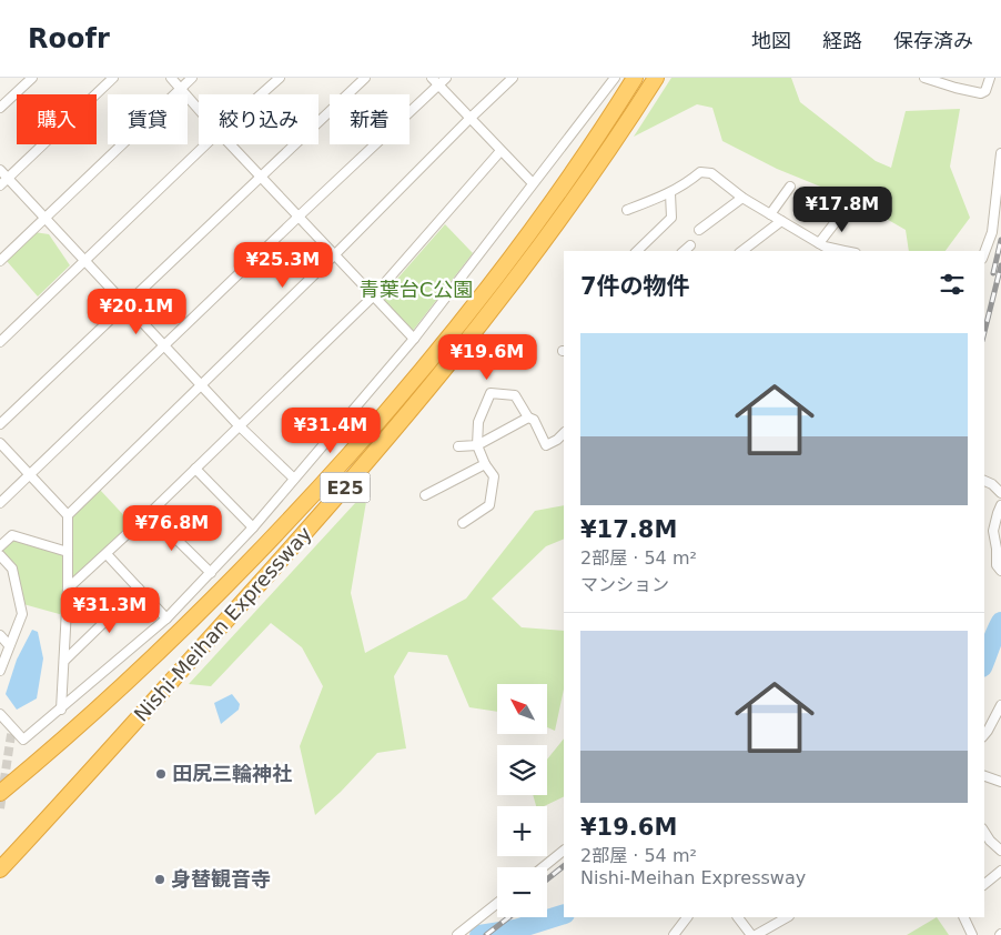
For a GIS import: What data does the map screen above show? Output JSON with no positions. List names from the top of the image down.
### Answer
{
  "streets": {
    "highway": ["E25", "Nishi-Meihan Expressway"]
  },
  "parks": ["青葉台C公園"],
  "places": ["田尻三輪神社", "身替観音寺"],
  "north": "top left",
  "page": {
    "header": "Roofr",
    "nav": ["地図", "経路", "保存済み"],
    "chip": [
      "購入",
      "賃貸",
      "絞り込み",
      "新着"
    ],
    "price": [
      "¥17.8M",
      "¥25.3M",
      "¥20.1M",
      "¥19.6M",
      "¥31.4M",
      "¥76.8M",
      "¥31.3M"
    ],
    "heading": "7件の物件",
    "list": [
      {
        "name": "¥17.8M",
        "note": "2部屋 · 54 m² · マンション"
      },
      {
        "name": "¥19.6M",
        "note": "2部屋 · 54 m² · Nishi-Meihan Expressway"
      }
    ],
    "map_buttons": ["+", "−"]
  }
}
